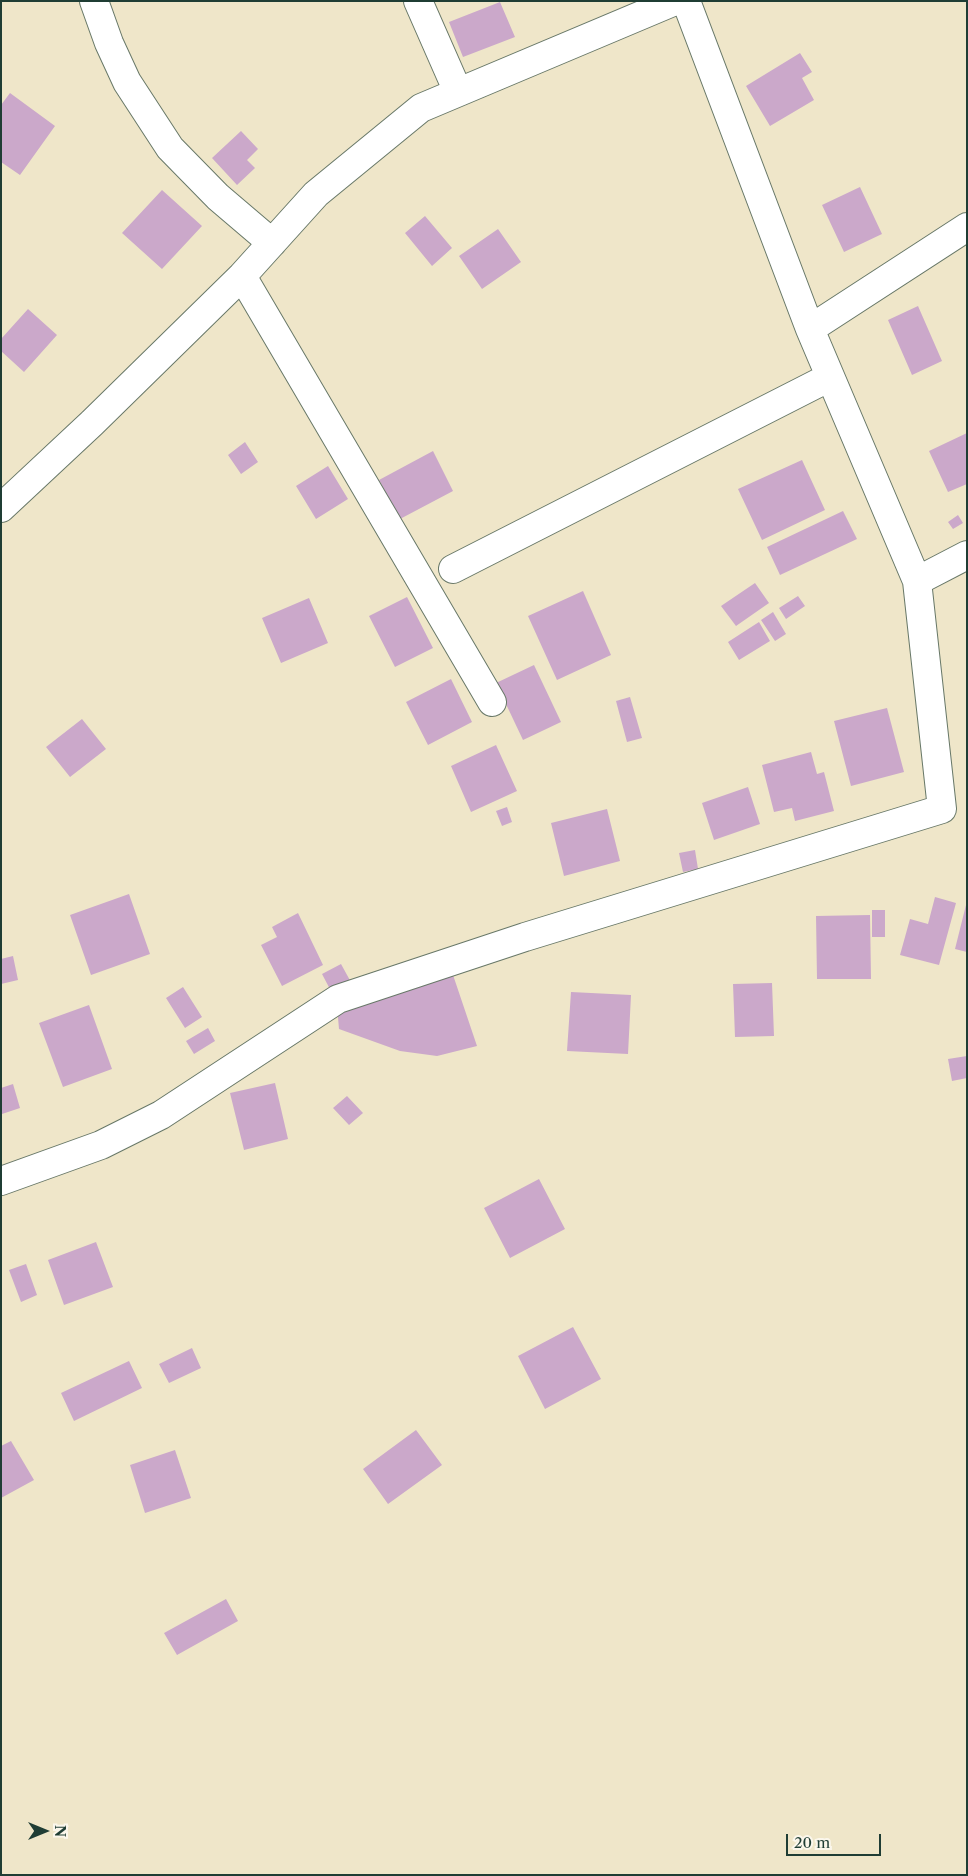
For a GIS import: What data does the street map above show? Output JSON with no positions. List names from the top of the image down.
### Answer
{
  "scale_bar": "20 m",
  "north": "right"
}
